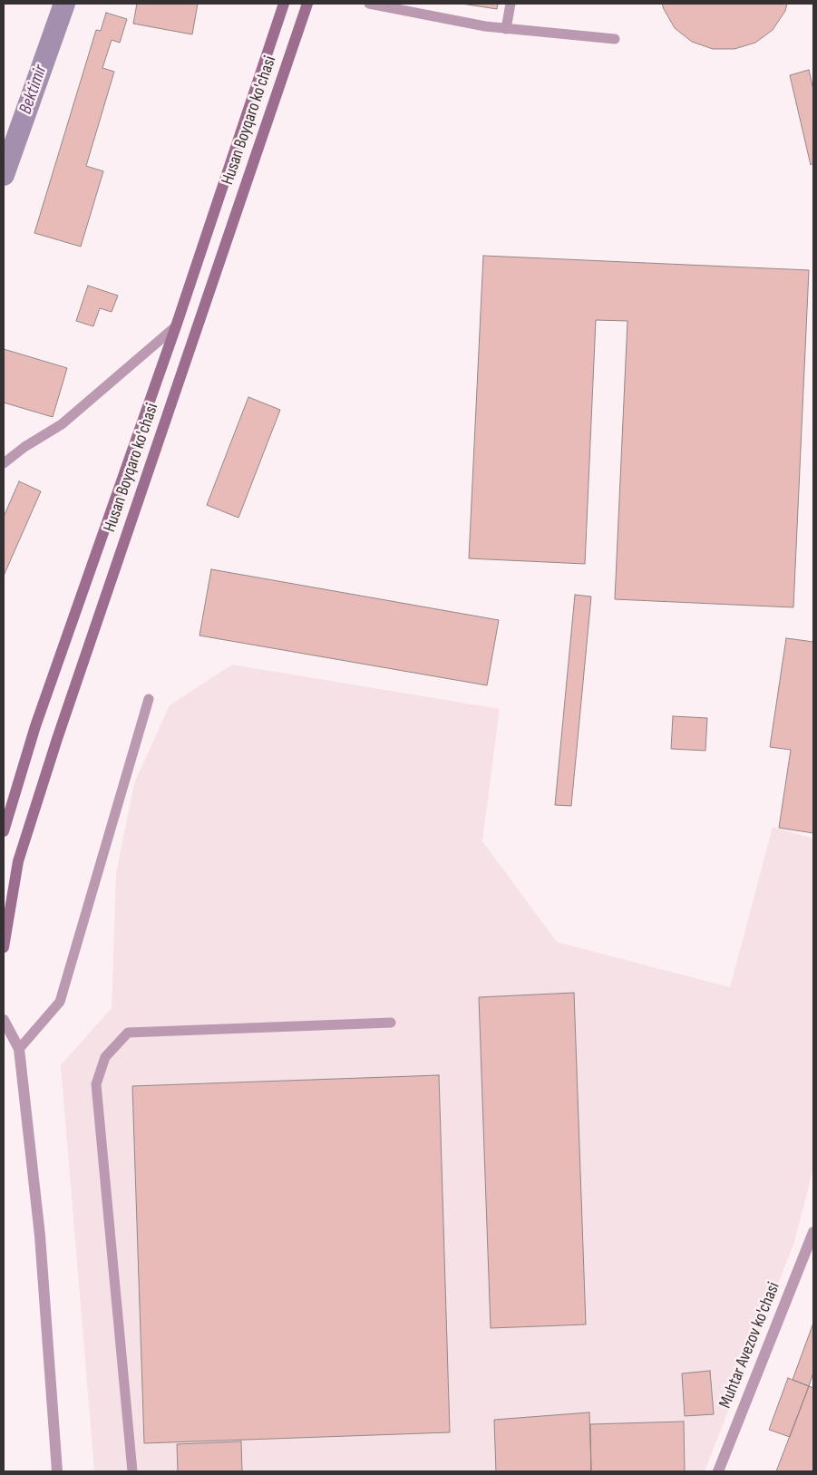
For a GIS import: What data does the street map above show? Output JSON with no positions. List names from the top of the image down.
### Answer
{
  "streets": {
    "main road": ["Husan Boyqaro ko'chasi"],
    "street": ["Muhtar Avezov ko'chasi"]
  },
  "water": ["Bektimir"]
}
